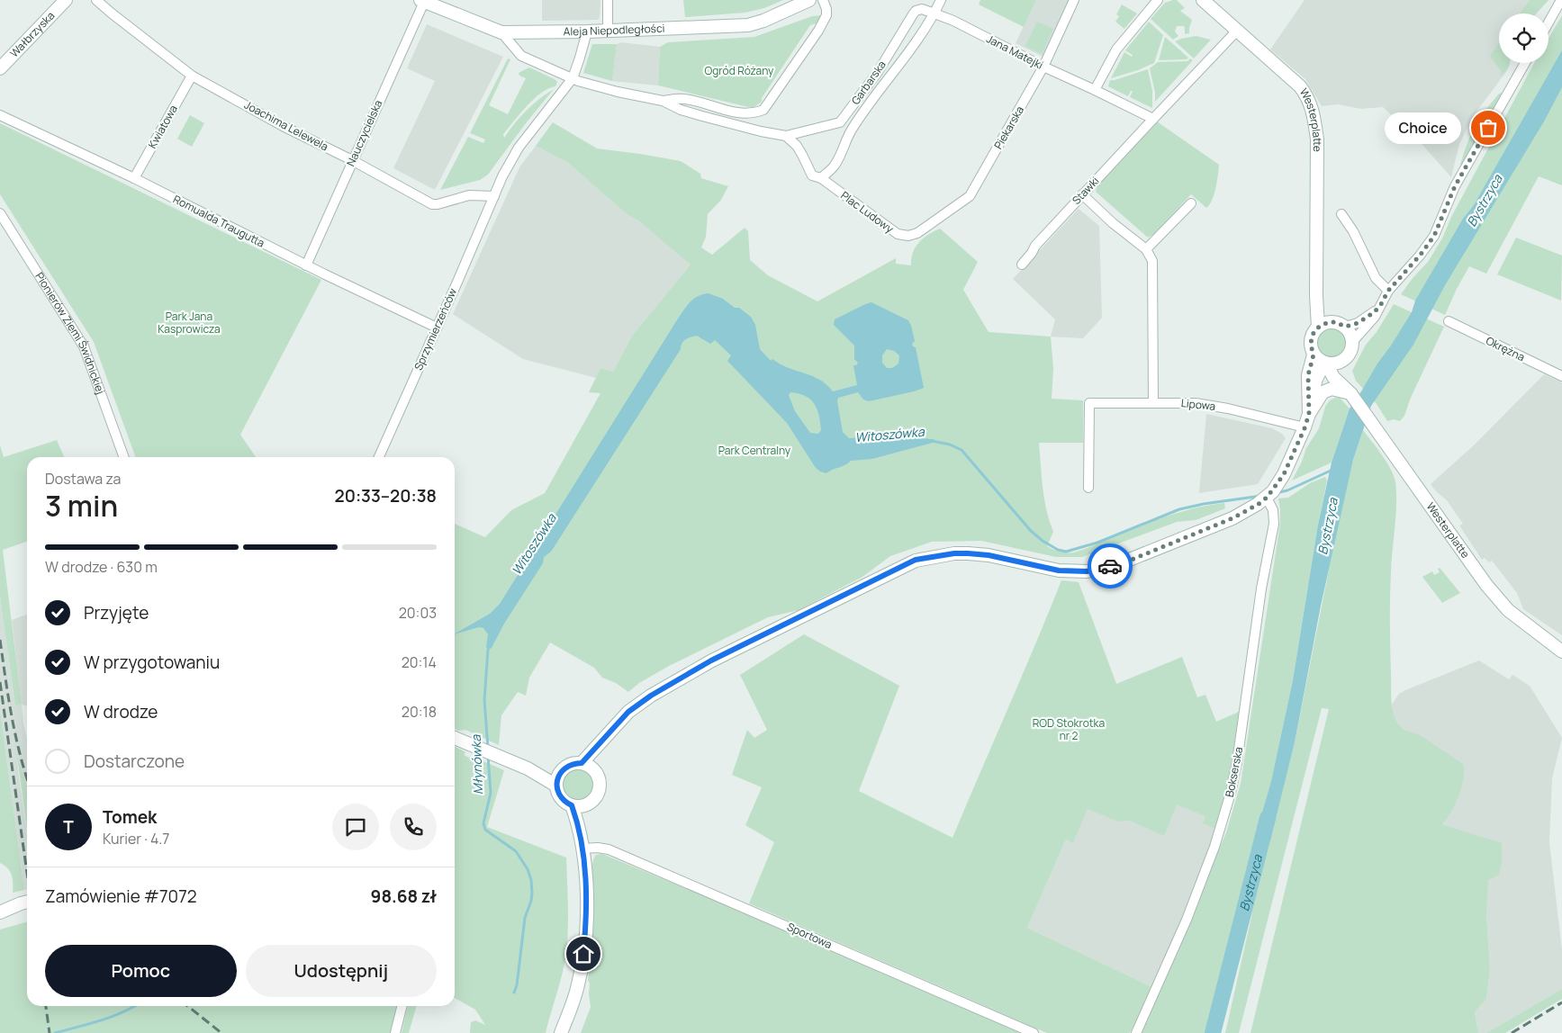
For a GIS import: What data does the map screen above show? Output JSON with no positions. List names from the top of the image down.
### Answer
{
  "streets": {
    "street": [
      "Aleja Niepodległości",
      "Wałbrzyska",
      "Jana Matejki",
      "Garbarska",
      "Westerplatte",
      "Joachima Lelewela",
      "Kwiatowa",
      "Piekarska",
      "Nauczycielska",
      "Stawki",
      "Plac Ludowy",
      "Romualda Traugutta",
      "Sprzymierzeńców",
      "Pionierów Ziemi Świdnickiej",
      "Okrężna",
      "Lipowa",
      "Bokserska",
      "Sportowa"
    ]
  },
  "crossings": [
    ["Aleja Niepodległości", "Nauczycielska"],
    ["Jana Matejki", "Garbarska"],
    ["Jana Matejki", "Piekarska"],
    ["Jana Matejki", "Stawki"],
    ["Garbarska", "Plac Ludowy"],
    ["Westerplatte", "Stawki"],
    ["Joachima Lelewela", "Kwiatowa"],
    ["Joachima Lelewela", "Nauczycielska"],
    ["Joachima Lelewela", "Sprzymierzeńców"],
    ["Kwiatowa", "Romualda Traugutta"],
    ["Piekarska", "Plac Ludowy"],
    ["Nauczycielska", "Romualda Traugutta"],
    ["Romualda Traugutta", "Sprzymierzeńców"]
  ],
  "water": ["Bystrzyca", "Witoszówka", "Młynówka"],
  "parks": [
    "Ogród Różany",
    "Park Jana Kasprowicza",
    "Park Centralny",
    "ROD Stokrotka nr 2"
  ],
  "places": ["Choice"],
  "page": {
    "bubble": "Choice",
    "heading": ["3 min", "Dostawa za", "20:33–20:38"],
    "panel": [
      "Tomek",
      "Kurier · 4.7",
      "Zamówienie #7072",
      "98.68 zł"
    ],
    "bar": "W drodze · 630 m",
    "list": [
      ["Przyjęte", "20:03"],
      ["W przygotowaniu", "20:14"],
      ["W drodze", "20:18"],
      "Dostarczone"
    ],
    "round": "T",
    "buttons": ["Pomoc", "Udostępnij"]
  }
}
